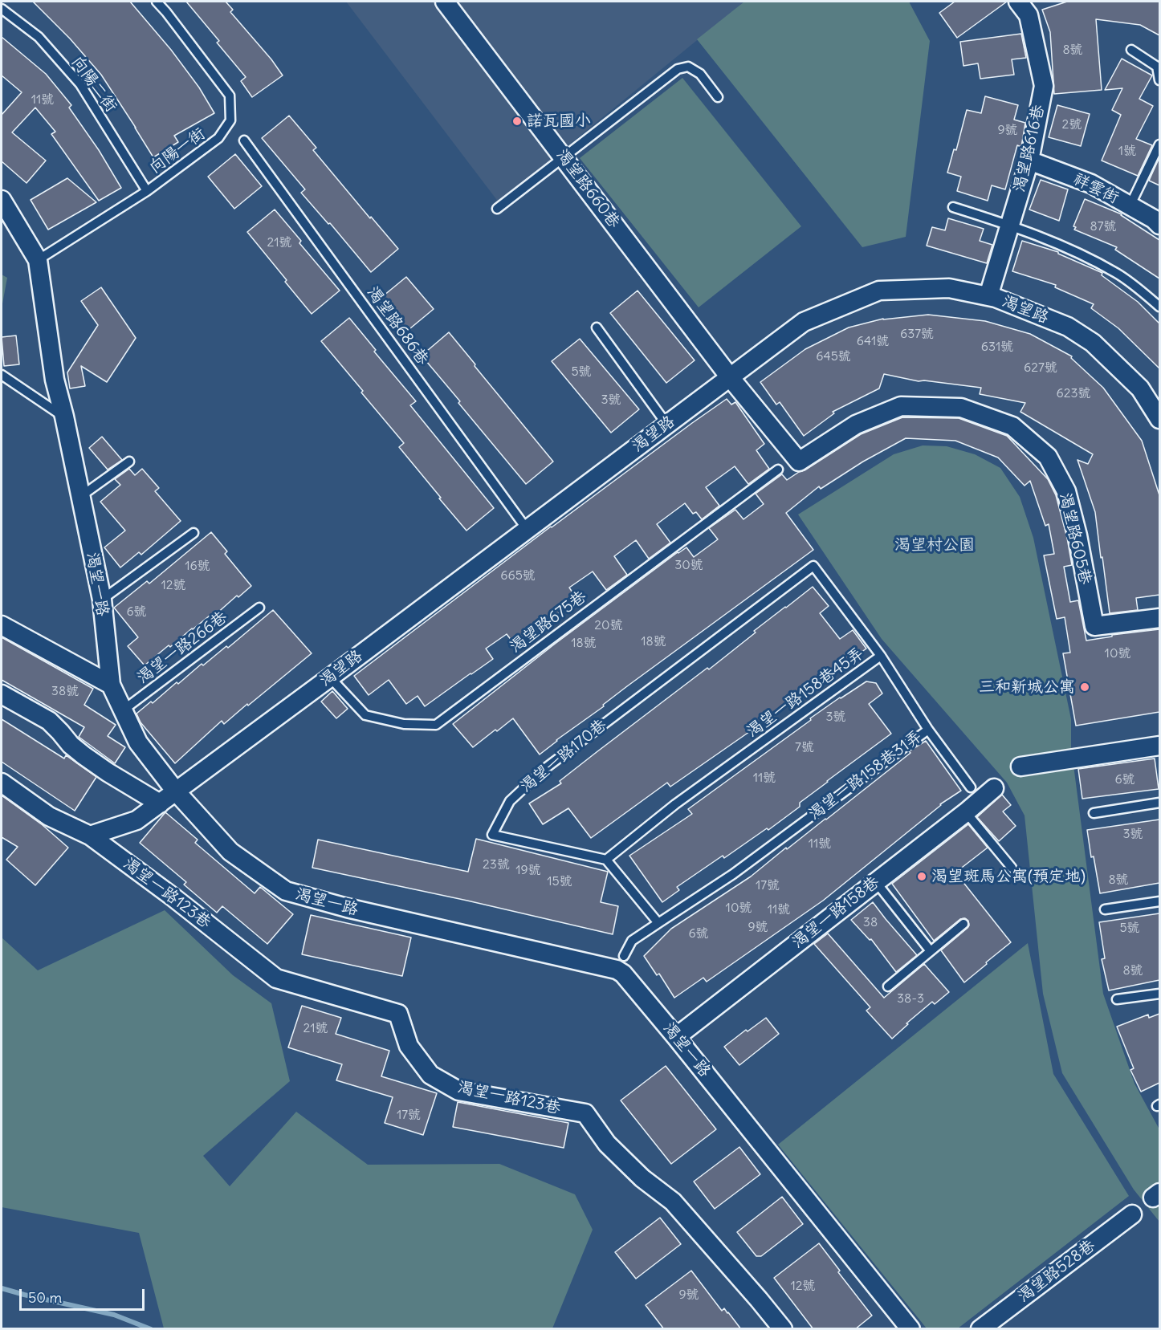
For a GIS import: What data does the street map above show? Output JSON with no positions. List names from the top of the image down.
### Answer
{
  "streets": {
    "street": [
      "渴望路616巷",
      "渴望路660巷",
      "祥雲街",
      "渴望路",
      "渴望路605巷",
      "渴望一路",
      "渴望一路123巷",
      "渴望一路158巷",
      "渴望路528巷"
    ],
    "lane": [
      "向陽二街",
      "向陽一街",
      "渴望路686巷",
      "渴望路675巷",
      "渴望一路266巷",
      "渴望一路158巷45弄",
      "渴望一路170巷",
      "渴望一路158巷31弄"
    ]
  },
  "crossings": [
    ["向陽二街", "向陽一街"],
    ["渴望路616巷", "祥雲街"],
    ["渴望路616巷", "渴望路"],
    ["向陽一街", "渴望一路"],
    ["渴望路660巷", "渴望路"],
    ["渴望路660巷", "渴望路605巷"],
    ["渴望路", "渴望路686巷"],
    ["渴望路", "渴望路605巷"],
    ["渴望路", "渴望一路"],
    ["渴望路", "渴望路675巷"],
    ["渴望路", "渴望一路123巷"],
    ["渴望一路", "渴望一路266巷"],
    ["渴望一路", "渴望一路158巷"],
    ["渴望一路158巷45弄", "渴望一路170巷"],
    ["渴望一路158巷45弄", "渴望一路158巷31弄"],
    ["渴望一路158巷31弄", "渴望一路158巷"]
  ],
  "parks": ["渴望村公園"],
  "places": ["諾瓦國小", "三和新城公寓", "渴望斑馬公寓(預定地)"],
  "house_numbers": [
    "8號",
    "11號",
    "2號",
    "9號",
    "1號",
    "87號",
    "21號",
    "637號",
    "641號",
    "631號",
    "645號",
    "627號",
    "5號",
    "623號",
    "3號",
    "30號",
    "16號",
    "665號",
    "12號",
    "6號",
    "20號",
    "18號",
    "18號",
    "10號",
    "38號",
    "3號",
    "7號",
    "11號",
    "6號",
    "3號",
    "11號",
    "23號",
    "19號",
    "8號",
    "15號",
    "17號",
    "10號",
    "11號",
    "38",
    "9號",
    "5號",
    "6號",
    "8號",
    "38-3",
    "21號",
    "17號",
    "12號",
    "9號"
  ],
  "scale_bar": "50 m"
}
